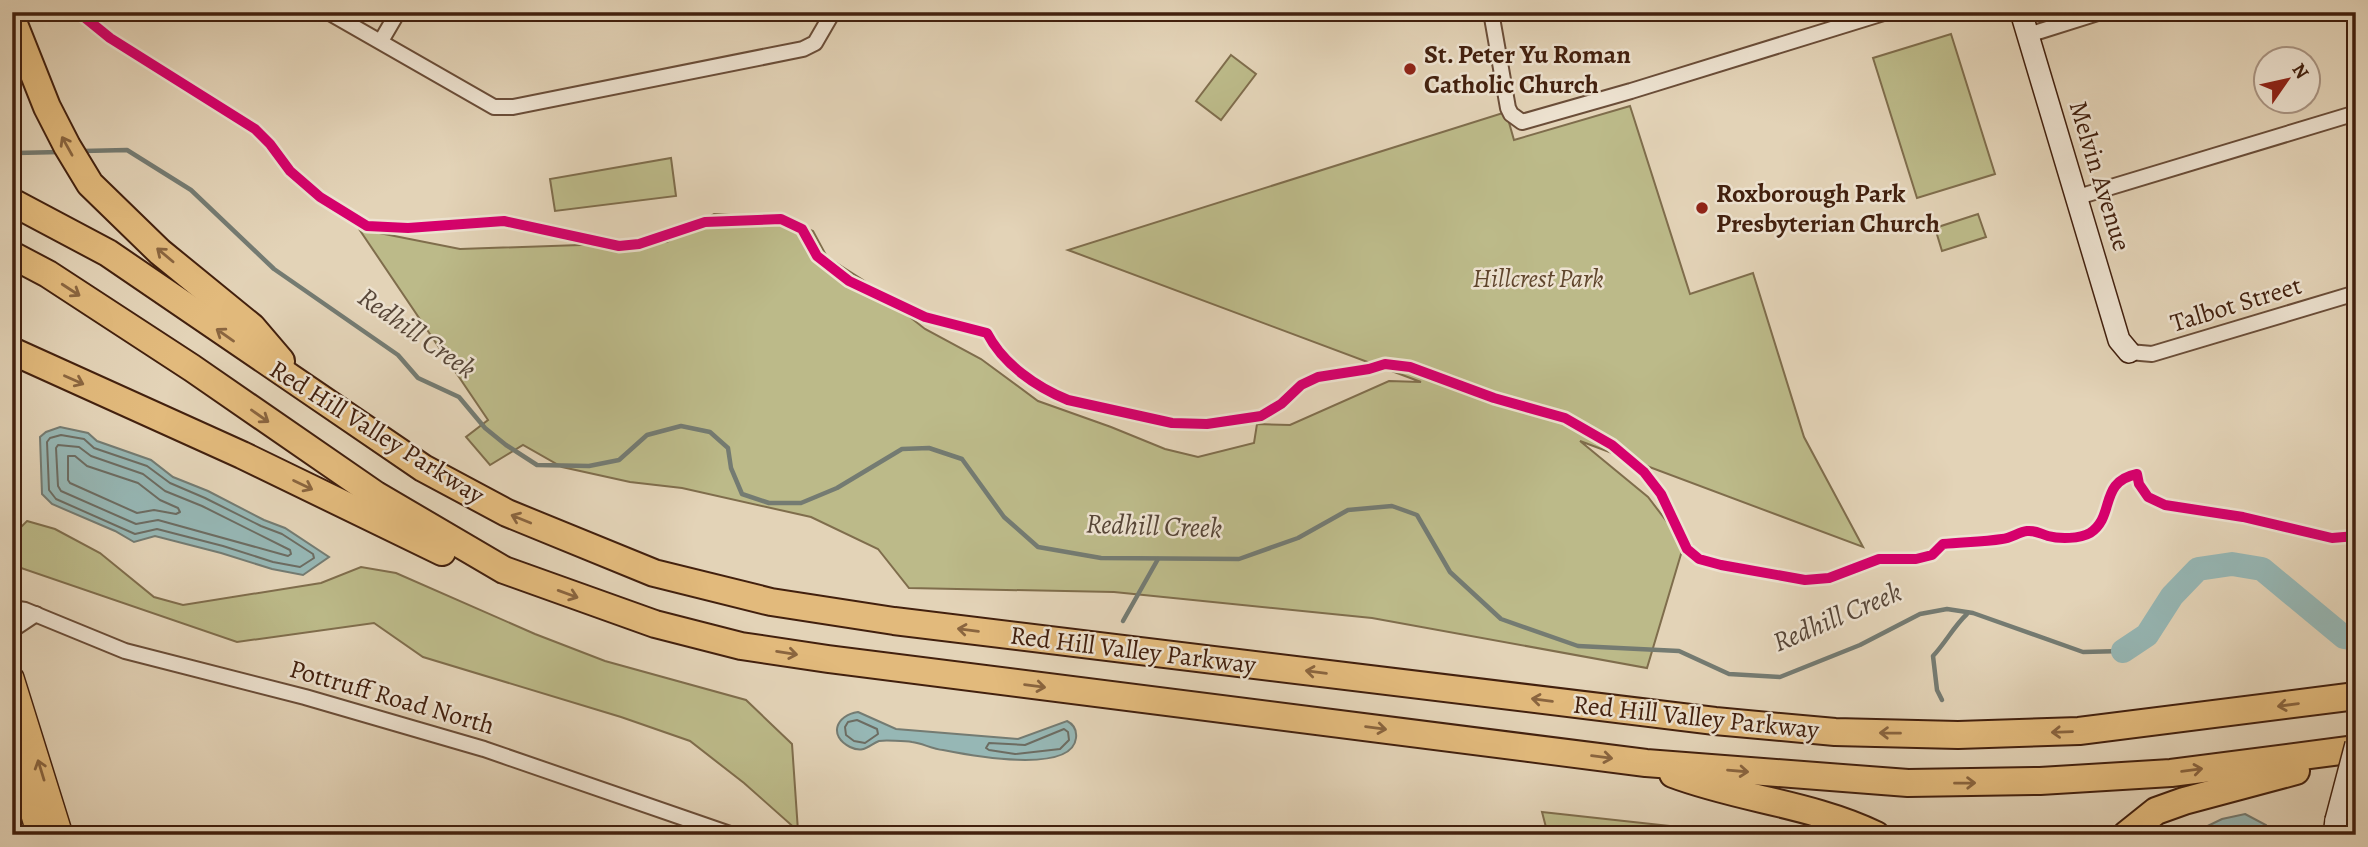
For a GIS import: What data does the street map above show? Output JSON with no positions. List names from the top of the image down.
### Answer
{
  "streets": {
    "highway": ["Red Hill Valley Parkway"],
    "street": ["Melvin Avenue", "Talbot Street", "Pottruff Road North"]
  },
  "crossings": [
    ["Melvin Avenue", "Talbot Street"]
  ],
  "water": ["Redhill Creek"],
  "parks": ["Hillcrest Park"],
  "places": ["St. Peter Yu Roman Catholic Church", "Roxborough Park Presbyterian Church"],
  "north": "top right"
}
